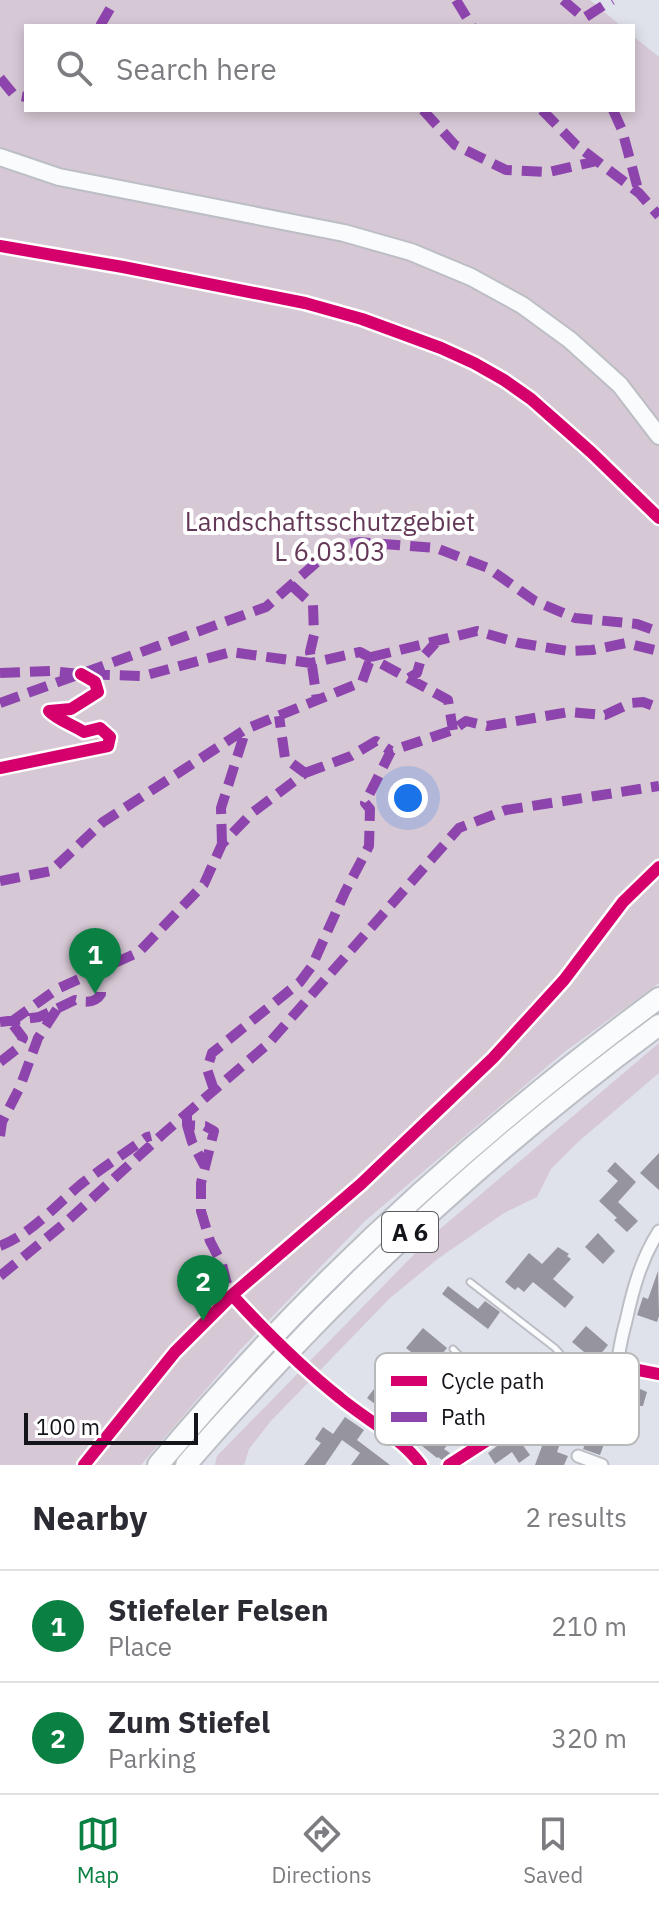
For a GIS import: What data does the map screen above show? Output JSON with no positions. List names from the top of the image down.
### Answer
{
  "streets": {
    "highway": ["A 6"]
  },
  "parks": ["Landschaftsschutzgebiet L 6.03.03"],
  "legend": ["Cycle path", "Path"],
  "scale_bar": "100 m",
  "page": {
    "search": "Search here",
    "pins": ["1", "2"],
    "scale": "100 m",
    "heading": ["Nearby", "2 results"],
    "list": [
      {
        "mark": "1",
        "name": "Stiefeler Felsen",
        "note": "Place",
        "value": "210 m"
      },
      {
        "mark": "2",
        "name": "Zum Stiefel",
        "note": "Parking",
        "value": "320 m"
      }
    ],
    "nav": ["Map", "Directions", "Saved"]
  }
}
